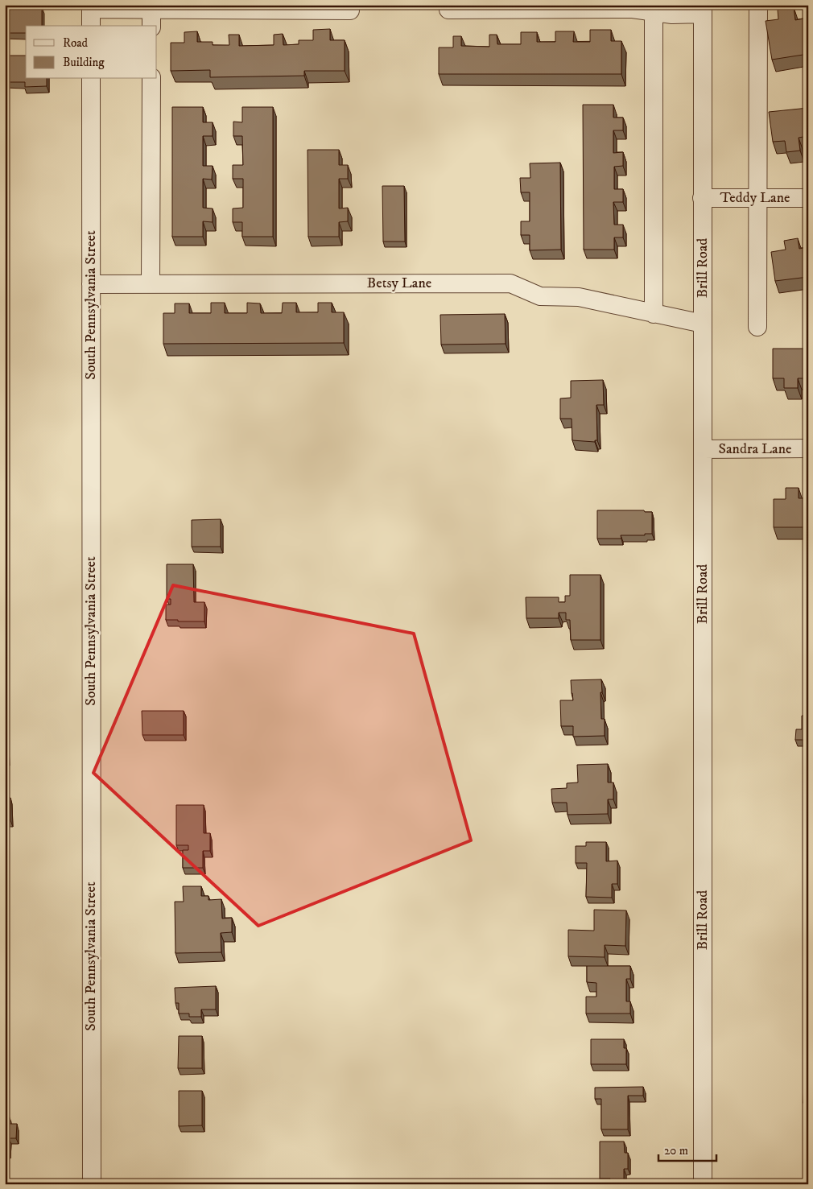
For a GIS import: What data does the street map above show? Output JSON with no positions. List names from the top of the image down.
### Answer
{
  "streets": {
    "street": [
      "Teddy Lane",
      "Brill Road",
      "Betsy Lane",
      "South Pennsylvania Street",
      "Sandra Lane"
    ]
  },
  "crossings": [
    ["Teddy Lane", "Brill Road"],
    ["Brill Road", "Betsy Lane"],
    ["Brill Road", "Sandra Lane"],
    ["Betsy Lane", "South Pennsylvania Street"]
  ],
  "legend": ["Road", "Building"],
  "scale_bar": "20 m"
}
